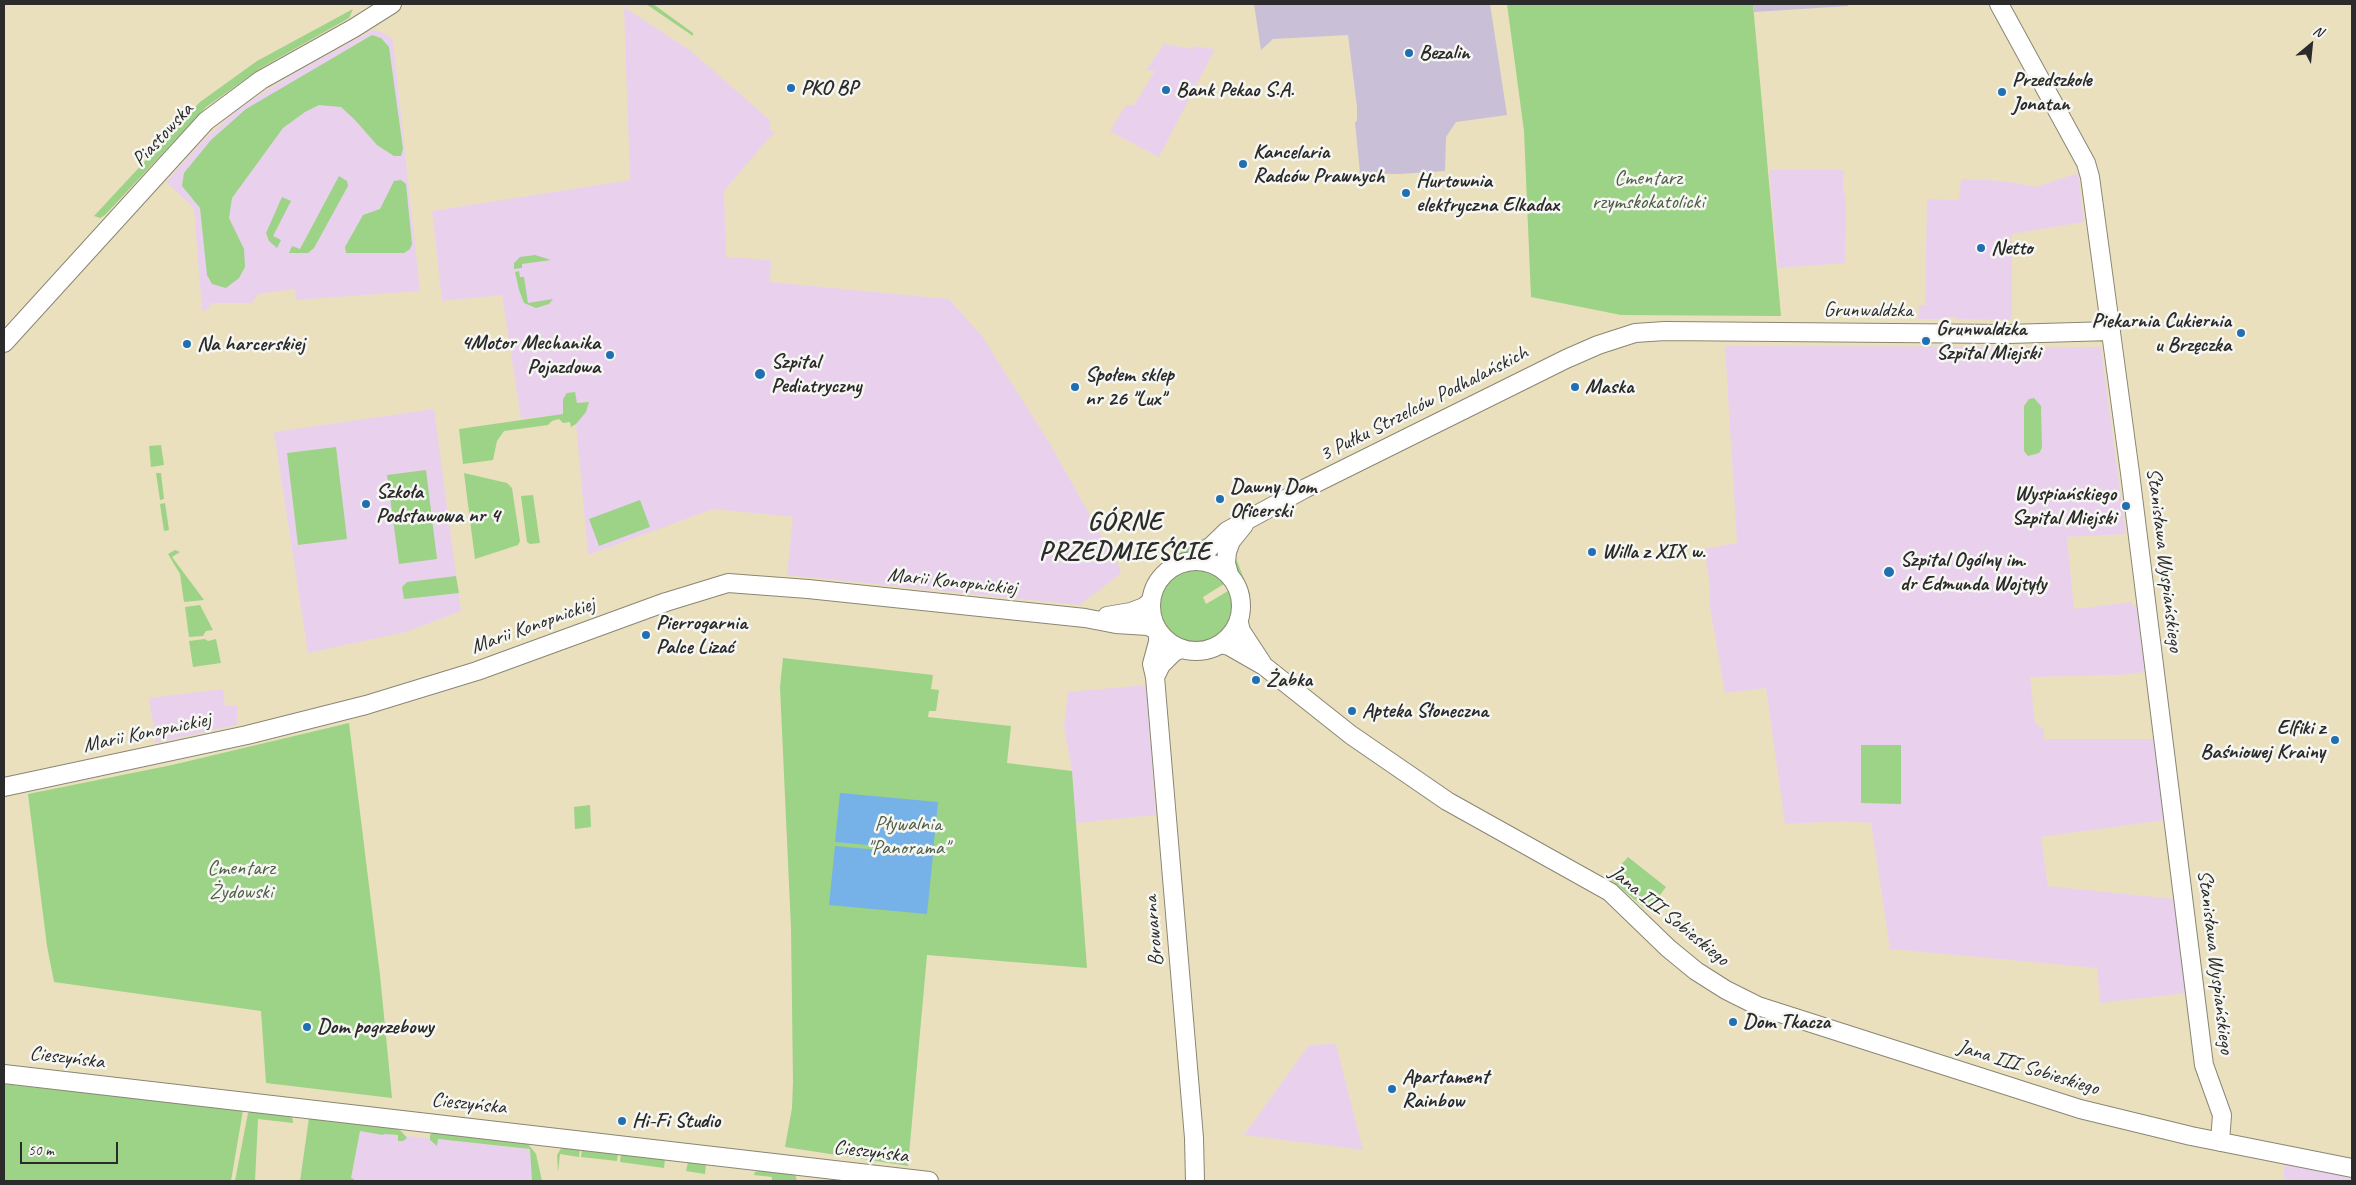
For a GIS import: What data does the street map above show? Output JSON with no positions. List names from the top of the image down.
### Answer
{
  "streets": {
    "street": [
      "Piastowska",
      "Grunwaldzka",
      "3 Pułku Strzelców Podhalańskich",
      "Stanisława Wyspiańskiego",
      "Marii Konopnickiej",
      "Jana III Sobieskiego",
      "Browarna",
      "Cieszyńska"
    ]
  },
  "crossings": [
    ["Grunwaldzka", "3 Pułku Strzelców Podhalańskich"],
    ["Grunwaldzka", "Stanisława Wyspiańskiego"],
    ["3 Pułku Strzelców Podhalańskich", "Marii Konopnickiej"],
    ["3 Pułku Strzelców Podhalańskich", "Jana III Sobieskiego"],
    ["3 Pułku Strzelców Podhalańskich", "Browarna"],
    ["Stanisława Wyspiańskiego", "Jana III Sobieskiego"],
    ["Marii Konopnickiej", "Jana III Sobieskiego"],
    ["Marii Konopnickiej", "Browarna"],
    ["Jana III Sobieskiego", "Browarna"]
  ],
  "districts": ["GÓRNE PRZEDMIEŚCIE"],
  "parks": ["Cmentarz rzymskokatolicki", "Pływalnia \"Panorama\"", "Cmentarz Żydowski"],
  "places": [
    "Bezalin",
    "PKO BP",
    "Bank Pekao S.A.",
    "Przedszkole Jonatan",
    "Kancelaria Radców Prawnych",
    "Hurtownia elektryczna Elkadax",
    "Netto",
    "Piekarnia Cukiernia u Brzęczka",
    "Grunwaldzka Szpital Miejski",
    "Na harcerskiej",
    "4Motor Mechanika Pojazdowa",
    "Szpital Pediatryczny",
    "Społem sklep nr 26 \"Lux\"",
    "Maska",
    "Dawny Dom Oficerski",
    "Szkoła Podstawowa nr 4",
    "Wyspiańskiego Szpital Miejski",
    "Willa z XIX w.",
    "Szpital Ogólny im. dr Edmunda Wojtyły",
    "Pierrogarnia Palce Lizać",
    "Żabka",
    "Apteka Słoneczna",
    "Elfiki z Baśniowej Krainy",
    "Dom Tkacza",
    "Dom pogrzebowy",
    "Apartament Rainbow",
    "Hi-Fi Studio"
  ],
  "scale_bar": "50 m",
  "north": "top right"
}
